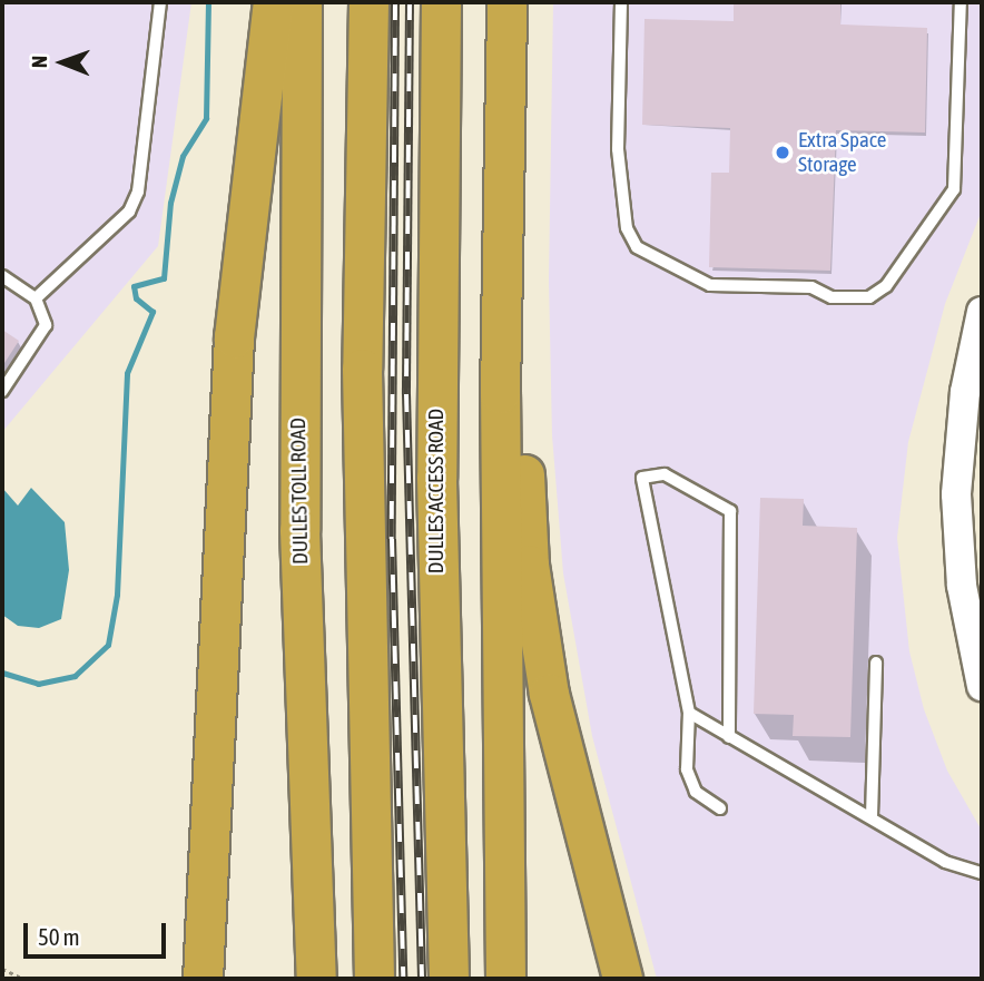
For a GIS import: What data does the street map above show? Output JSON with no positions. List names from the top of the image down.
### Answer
{
  "streets": {
    "highway": ["DULLES TOLL ROAD", "DULLES ACCESS ROAD"]
  },
  "places": ["Extra Space Storage"],
  "scale_bar": "50 m",
  "north": "left"
}
